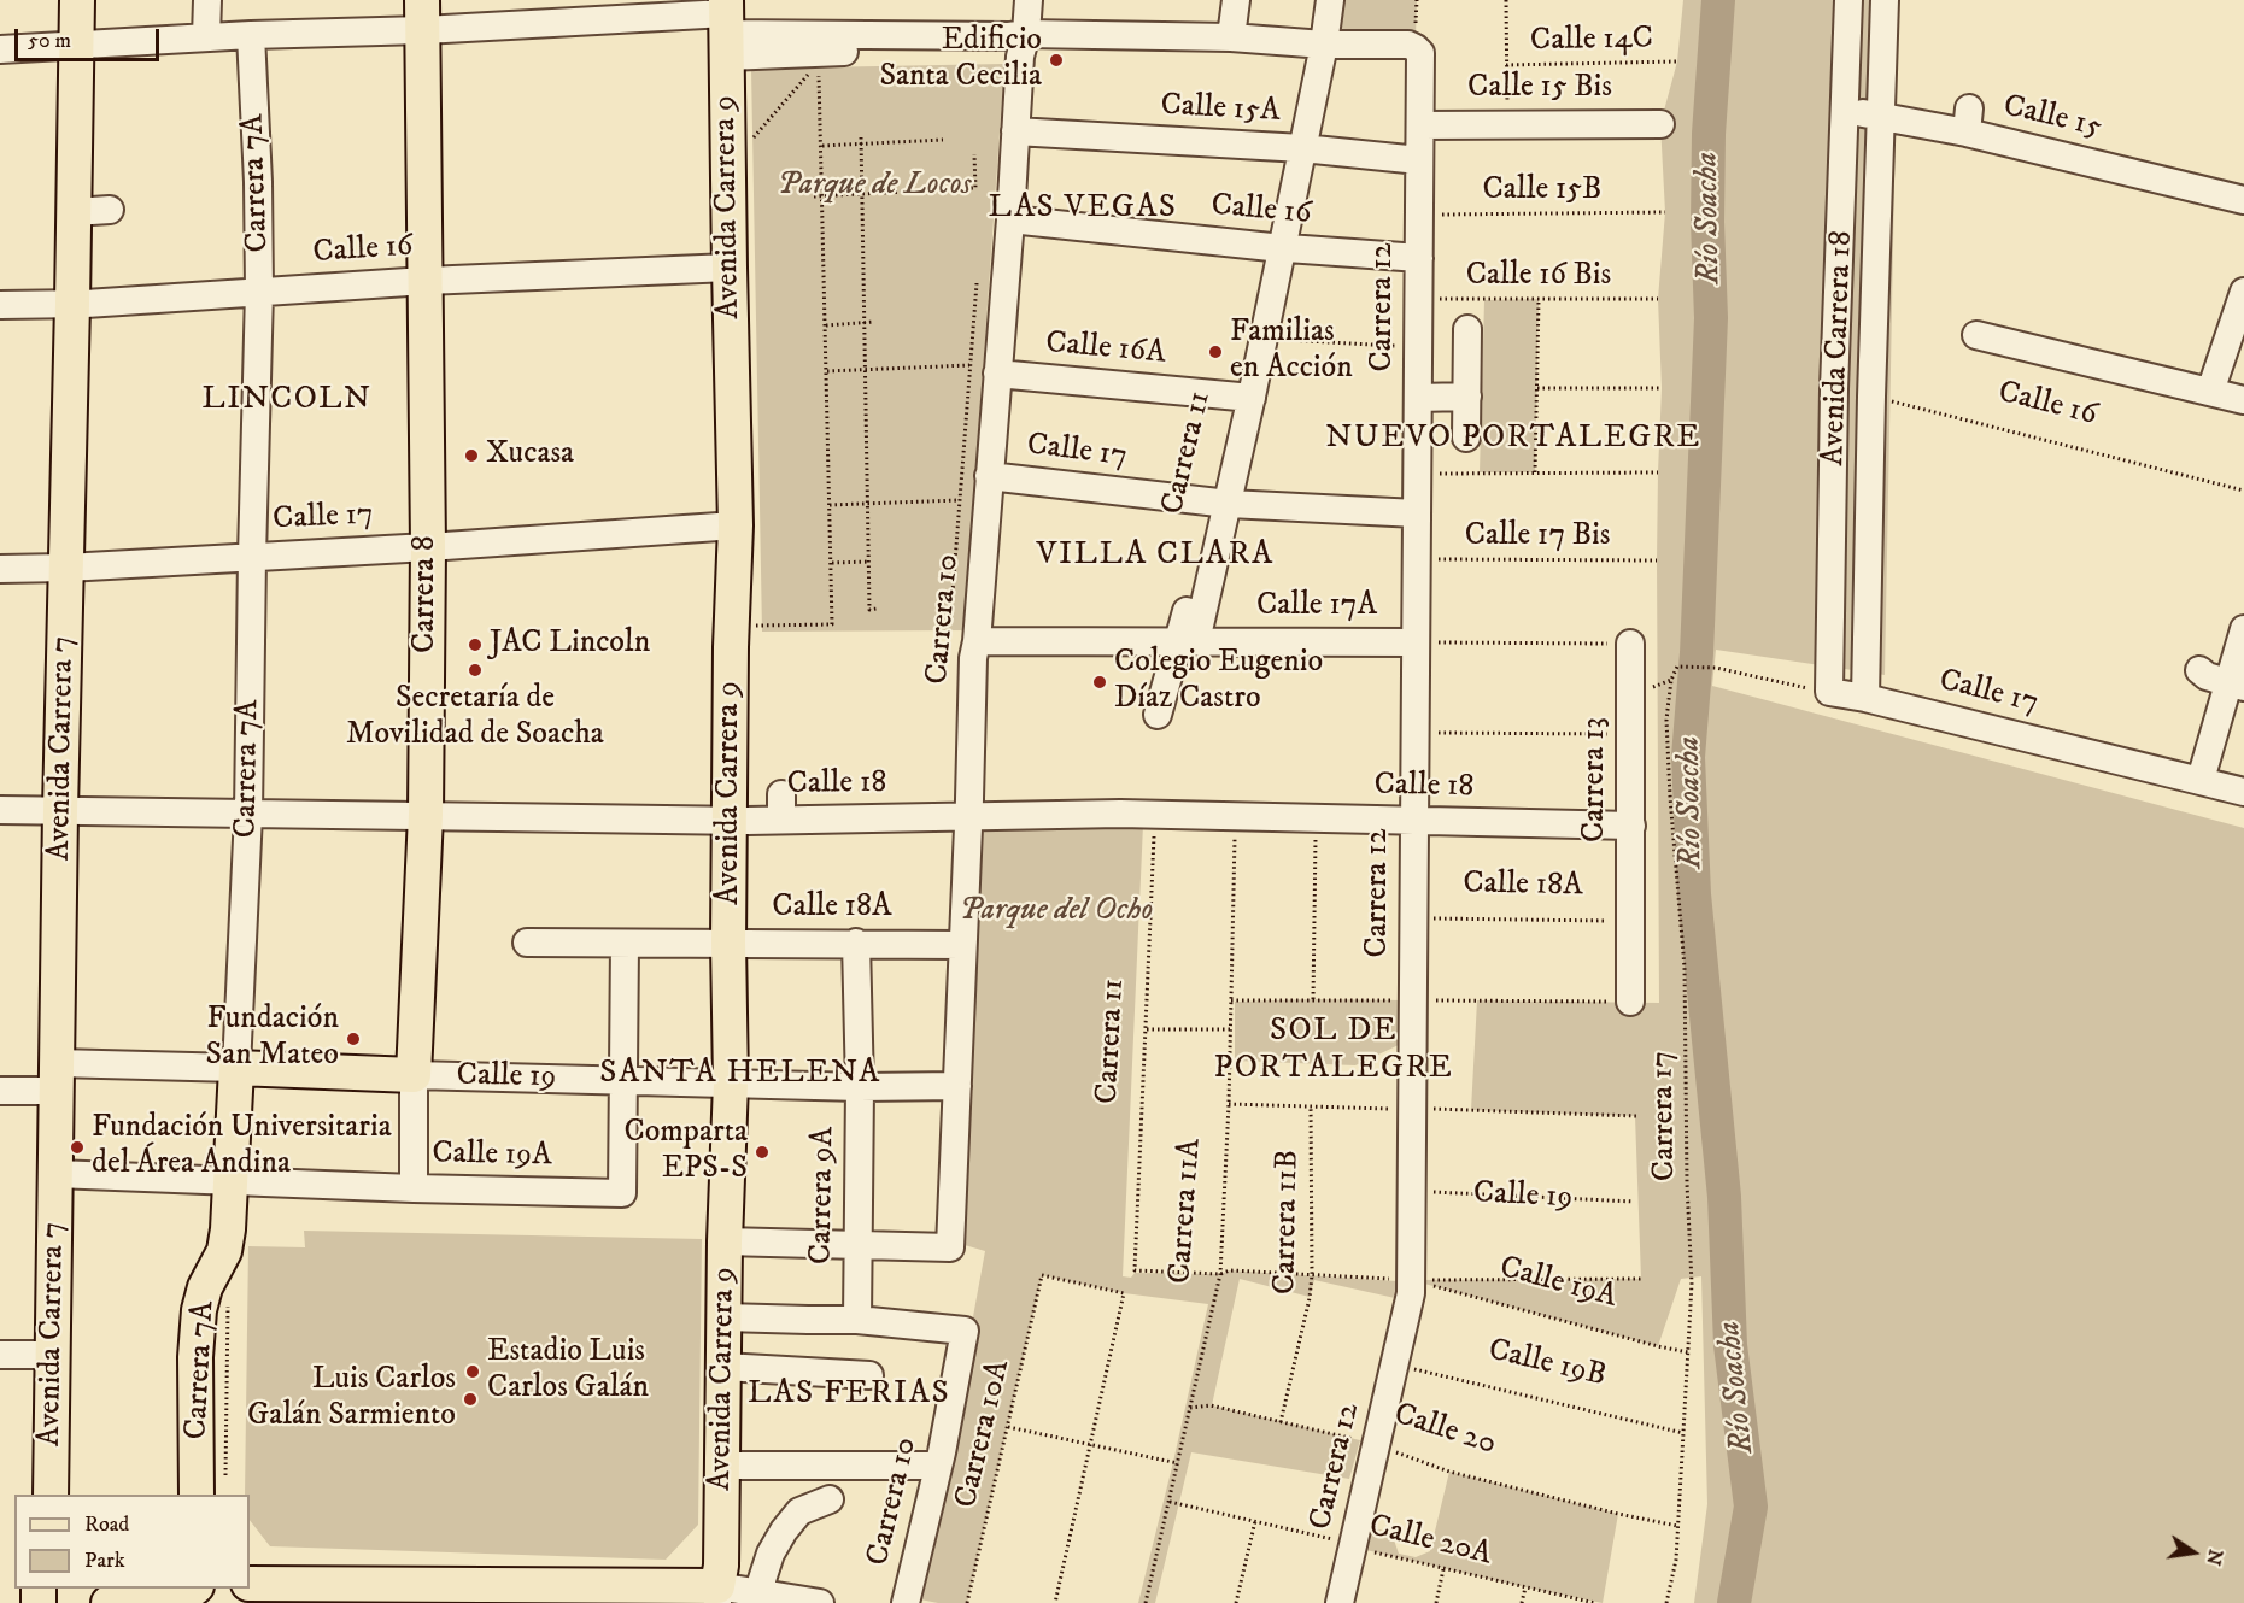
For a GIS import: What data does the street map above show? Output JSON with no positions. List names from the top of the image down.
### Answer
{
  "streets": {
    "main road": [
      "Carrera 7A",
      "Avenida Carrera 9",
      "Carrera 8",
      "Avenida Carrera 7",
      "Calle 19"
    ],
    "street": [
      "Calle 15 Bis",
      "Calle 15A",
      "Calle 15",
      "Calle 16",
      "Carrera 12",
      "Avenida Carrera 18",
      "Calle 16A",
      "Calle 17",
      "Carrera 11",
      "Calle 17A",
      "Carrera 10",
      "Carrera 13",
      "Calle 18",
      "Calle 18A",
      "Calle 19A",
      "Carrera 9A"
    ],
    "path": [
      "Calle 14C",
      "Calle 15B",
      "Calle 16 Bis",
      "Calle 17 Bis",
      "Carrera 17",
      "Carrera 11A",
      "Carrera 11B",
      "Calle 19B",
      "Calle 20",
      "Carrera 10A",
      "Calle 20A"
    ]
  },
  "crossings": [
    ["Calle 15 Bis", "Carrera 12"],
    ["Calle 15A", "Carrera 12"],
    ["Calle 15A", "Carrera 10"],
    ["Calle 15", "Avenida Carrera 18"],
    ["Carrera 7A", "Calle 16"],
    ["Carrera 7A", "Calle 17"],
    ["Carrera 7A", "Calle 18"],
    ["Carrera 7A", "Calle 19"],
    ["Carrera 7A", "Calle 19A"],
    ["Calle 15B", "Carrera 12"],
    ["Avenida Carrera 9", "Calle 16"],
    ["Avenida Carrera 9", "Calle 17"],
    ["Avenida Carrera 9", "Calle 18"],
    ["Avenida Carrera 9", "Calle 18A"],
    ["Avenida Carrera 9", "Calle 19"],
    ["Calle 16", "Carrera 12"],
    ["Calle 16", "Avenida Carrera 18"],
    ["Calle 16", "Carrera 11"],
    ["Calle 16", "Carrera 8"],
    ["Calle 16", "Carrera 10"],
    ["Calle 16", "Avenida Carrera 7"],
    ["Calle 16 Bis", "Carrera 12"],
    ["Carrera 12", "Calle 17"],
    ["Carrera 12", "Calle 17 Bis"],
    ["Carrera 12", "Calle 17A"],
    ["Carrera 12", "Calle 18"],
    ["Carrera 12", "Calle 18A"],
    ["Carrera 12", "Calle 19"],
    ["Carrera 12", "Calle 19A"],
    ["Carrera 12", "Calle 19B"],
    ["Carrera 12", "Calle 20"],
    ["Carrera 12", "Calle 20A"],
    ["Avenida Carrera 18", "Calle 17"],
    ["Avenida Carrera 18", "Carrera 17"],
    ["Calle 16A", "Carrera 11"],
    ["Calle 16A", "Carrera 10"],
    ["Calle 17", "Carrera 11"],
    ["Calle 17", "Carrera 8"],
    ["Calle 17", "Carrera 10"],
    ["Calle 17", "Avenida Carrera 7"],
    ["Calle 17", "Carrera 17"],
    ["Carrera 11", "Calle 17A"],
    ["Carrera 11", "Calle 18"],
    ["Carrera 11", "Calle 19A"],
    ["Carrera 8", "Calle 18"],
    ["Carrera 8", "Calle 19"],
    ["Carrera 8", "Calle 19A"],
    ["Calle 17A", "Carrera 10"],
    ["Calle 17A", "Carrera 13"],
    ["Carrera 10", "Calle 18"],
    ["Carrera 10", "Calle 18A"],
    ["Carrera 10", "Calle 19"],
    ["Carrera 10", "Carrera 9A"],
    ["Avenida Carrera 7", "Calle 18"],
    ["Avenida Carrera 7", "Calle 19"],
    ["Avenida Carrera 7", "Calle 19A"],
    ["Carrera 13", "Calle 18"],
    ["Carrera 13", "Calle 18A"],
    ["Calle 18", "Carrera 11A"],
    ["Calle 18A", "Carrera 9A"],
    ["Calle 19", "Calle 19A"],
    ["Calle 19", "Carrera 9A"],
    ["Carrera 17", "Calle 19A"],
    ["Carrera 17", "Calle 19B"],
    ["Carrera 17", "Calle 20"],
    ["Calle 19A", "Carrera 11A"],
    ["Calle 19A", "Carrera 11B"],
    ["Carrera 11A", "Calle 20"],
    ["Carrera 11A", "Calle 20A"],
    ["Carrera 11B", "Calle 20"]
  ],
  "districts": [
    "LAS VEGAS",
    "LINCOLN",
    "NUEVO PORTALEGRE",
    "VILLA CLARA",
    "SOL DE PORTALEGRE",
    "SANTA HELENA",
    "LAS FERIAS"
  ],
  "water": ["Río Soacha"],
  "parks": ["Parque de Locos", "Parque del Ocho"],
  "places": [
    "Edificio Santa Cecilia",
    "Familias en Acción",
    "Xucasa",
    "JAC Lincoln",
    "Secretaría de Movilidad de Soacha",
    "Colegio Eugenio Díaz Castro",
    "Fundación San Mateo",
    "Fundación Universitaria del Área Andina",
    "Comparta EPS-S",
    "Estadio Luis Carlos Galán",
    "Luis Carlos Galán Sarmiento"
  ],
  "legend": ["Road", "Park"],
  "scale_bar": "50 m",
  "north": "right"
}
